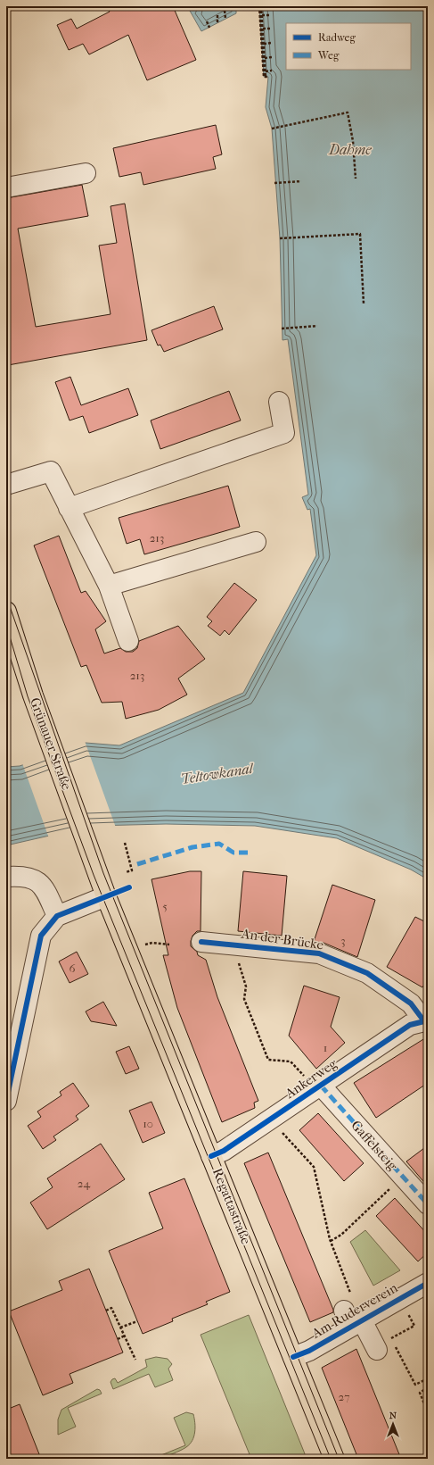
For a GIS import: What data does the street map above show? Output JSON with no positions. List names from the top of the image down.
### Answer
{
  "streets": {
    "main road": ["Grünauer Straße", "Regattastraße"],
    "street": [
      "An der Brücke",
      "Ankerweg",
      "Gaffelsteig",
      "Am Ruderverein"
    ]
  },
  "crossings": [
    ["Grünauer Straße", "Regattastraße"],
    ["An der Brücke", "Ankerweg"],
    ["Ankerweg", "Gaffelsteig"],
    ["Ankerweg", "Regattastraße"],
    ["Regattastraße", "Am Ruderverein"]
  ],
  "water": ["Dahme", "Teltowkanal"],
  "house_numbers": [
    "213",
    "213",
    "5",
    "3",
    "6",
    "1",
    "10",
    "24",
    "27"
  ],
  "legend": ["Radweg", "Weg"],
  "north": "top"
}
